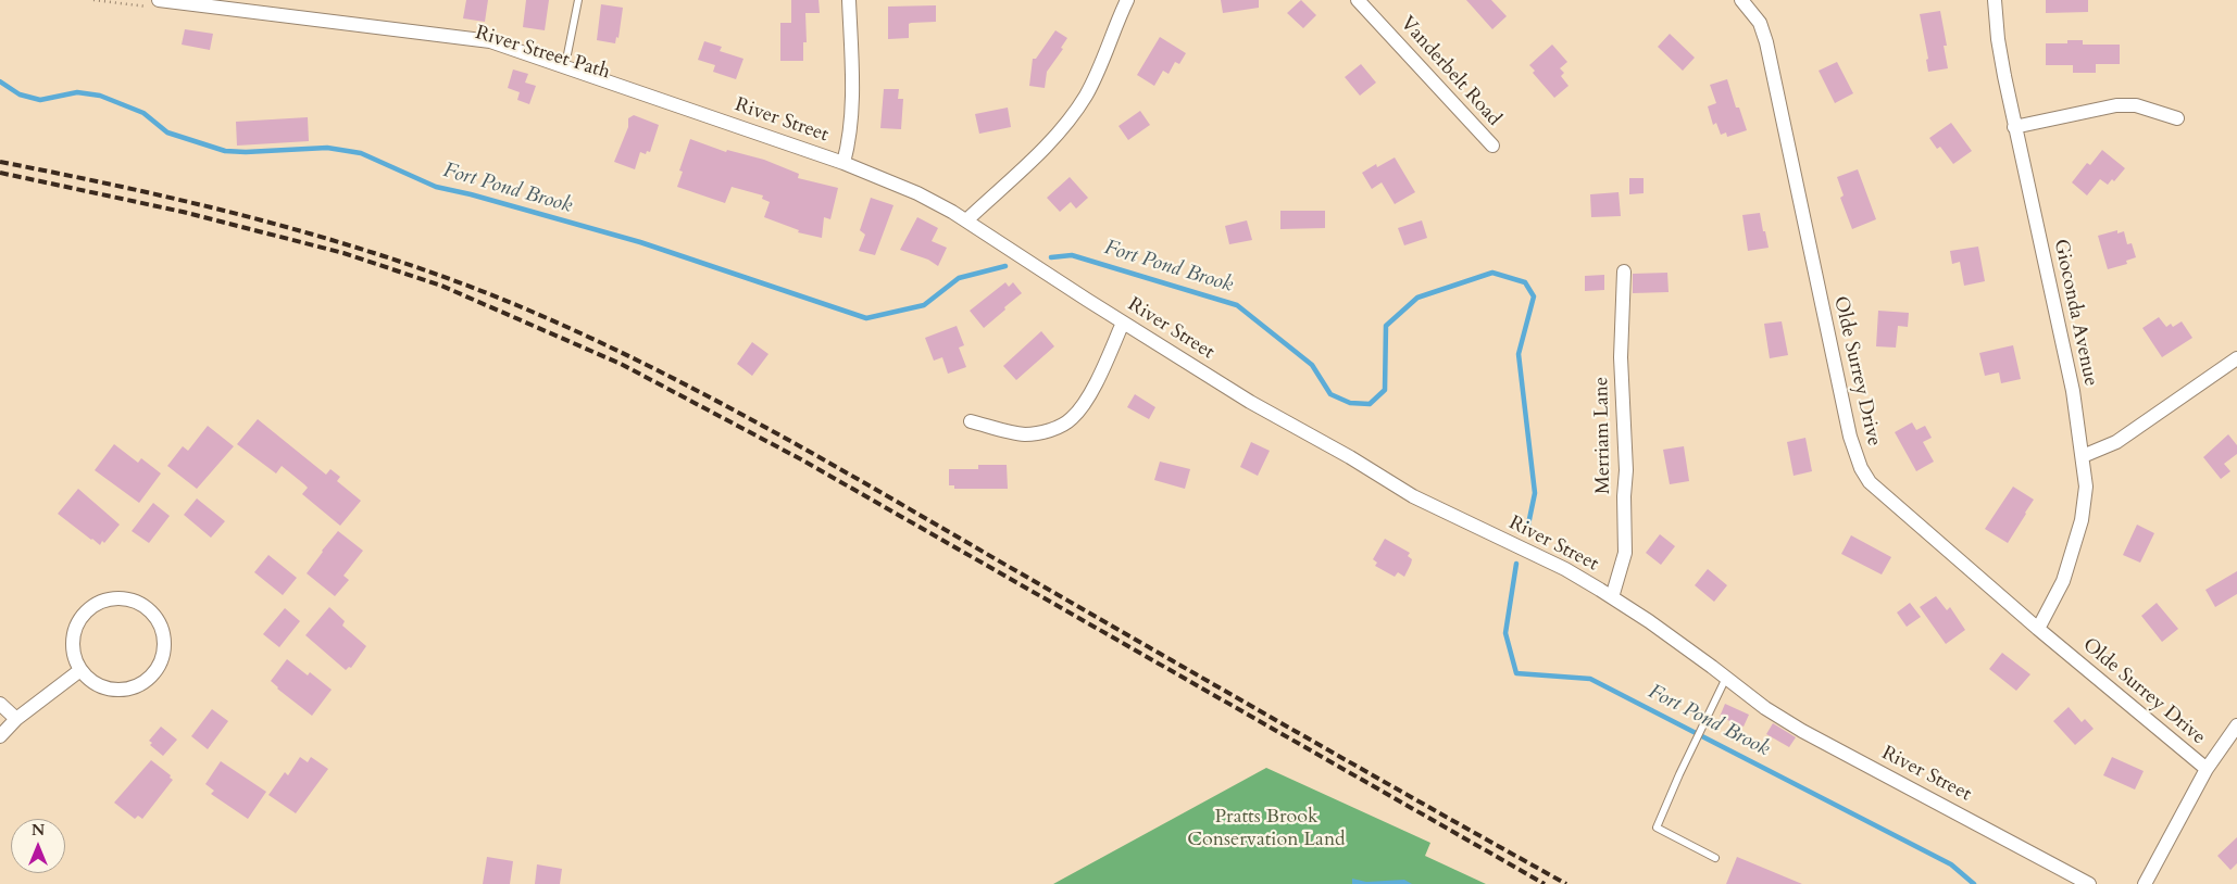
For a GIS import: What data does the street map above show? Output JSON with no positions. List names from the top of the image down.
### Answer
{
  "streets": {
    "street": [
      "Vanderbelt Road",
      "River Street",
      "Gioconda Avenue",
      "Olde Surrey Drive",
      "Merriam Lane"
    ]
  },
  "crossings": [
    ["River Street", "Merriam Lane"],
    ["Gioconda Avenue", "Olde Surrey Drive"]
  ],
  "water": ["Fort Pond Brook"],
  "parks": ["Pratts Brook Conservation Land"],
  "north": "top"
}
